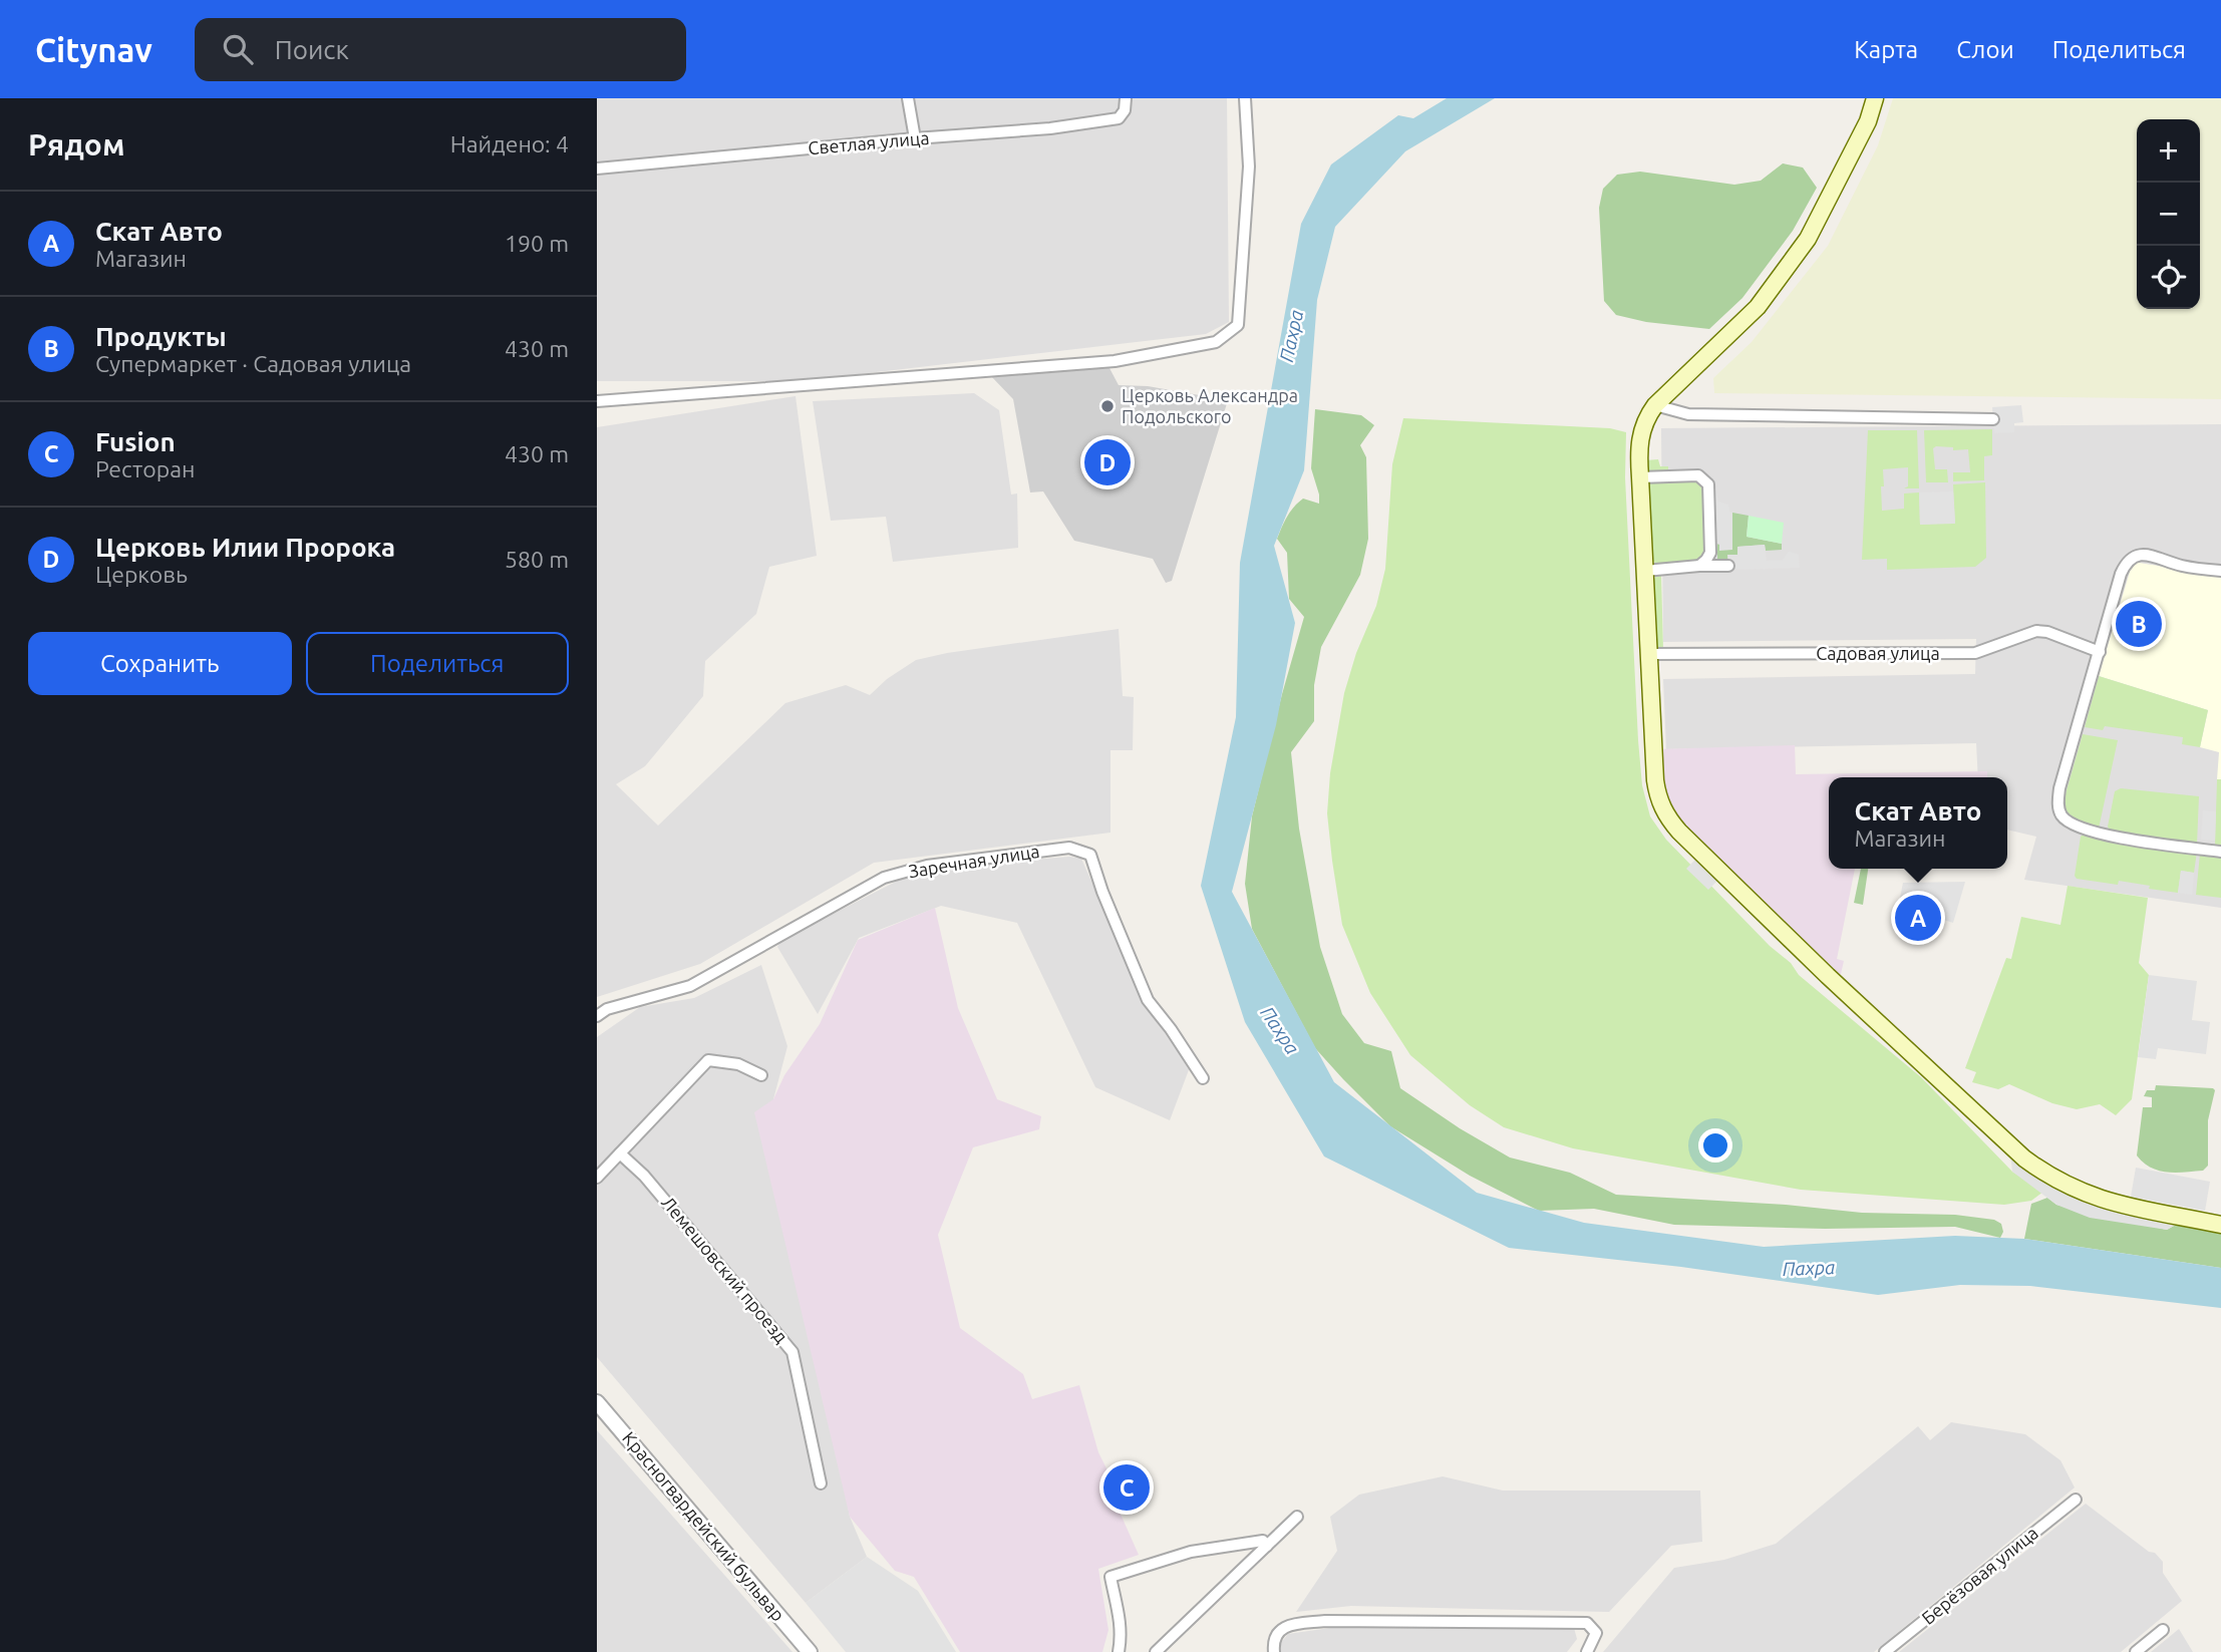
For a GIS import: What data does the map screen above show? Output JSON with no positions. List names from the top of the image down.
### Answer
{
  "streets": {
    "street": [
      "Светлая улица",
      "Садовая улица",
      "Заречная улица",
      "Лемешовский проезд",
      "Красногвардейский бульвар",
      "Берёзовая улица"
    ]
  },
  "water": ["Пахра"],
  "places": ["Церковь Александра Подольского"],
  "page": {
    "header": "Citynav",
    "search": "Поиск",
    "nav": ["Карта", "Слои", "Поделиться"],
    "heading": ["Рядом", "Найдено: 4"],
    "map_buttons": ["+", "−"],
    "list": [
      {
        "mark": "A",
        "name": "Скат Авто",
        "note": "Магазин",
        "value": "190 m"
      },
      {
        "mark": "B",
        "name": "Продукты",
        "note": "Супермаркет · Садовая улица",
        "value": "430 m"
      },
      {
        "mark": "C",
        "name": "Fusion",
        "note": "Ресторан",
        "value": "430 m"
      },
      {
        "mark": "D",
        "name": "Церковь Илии Пророка",
        "note": "Церковь",
        "value": "580 m"
      }
    ],
    "pins": [
      "D",
      "B",
      "A",
      "C"
    ],
    "buttons": ["Сохранить", "Поделиться"],
    "popup": ["Скат Авто", "Магазин"]
  }
}
